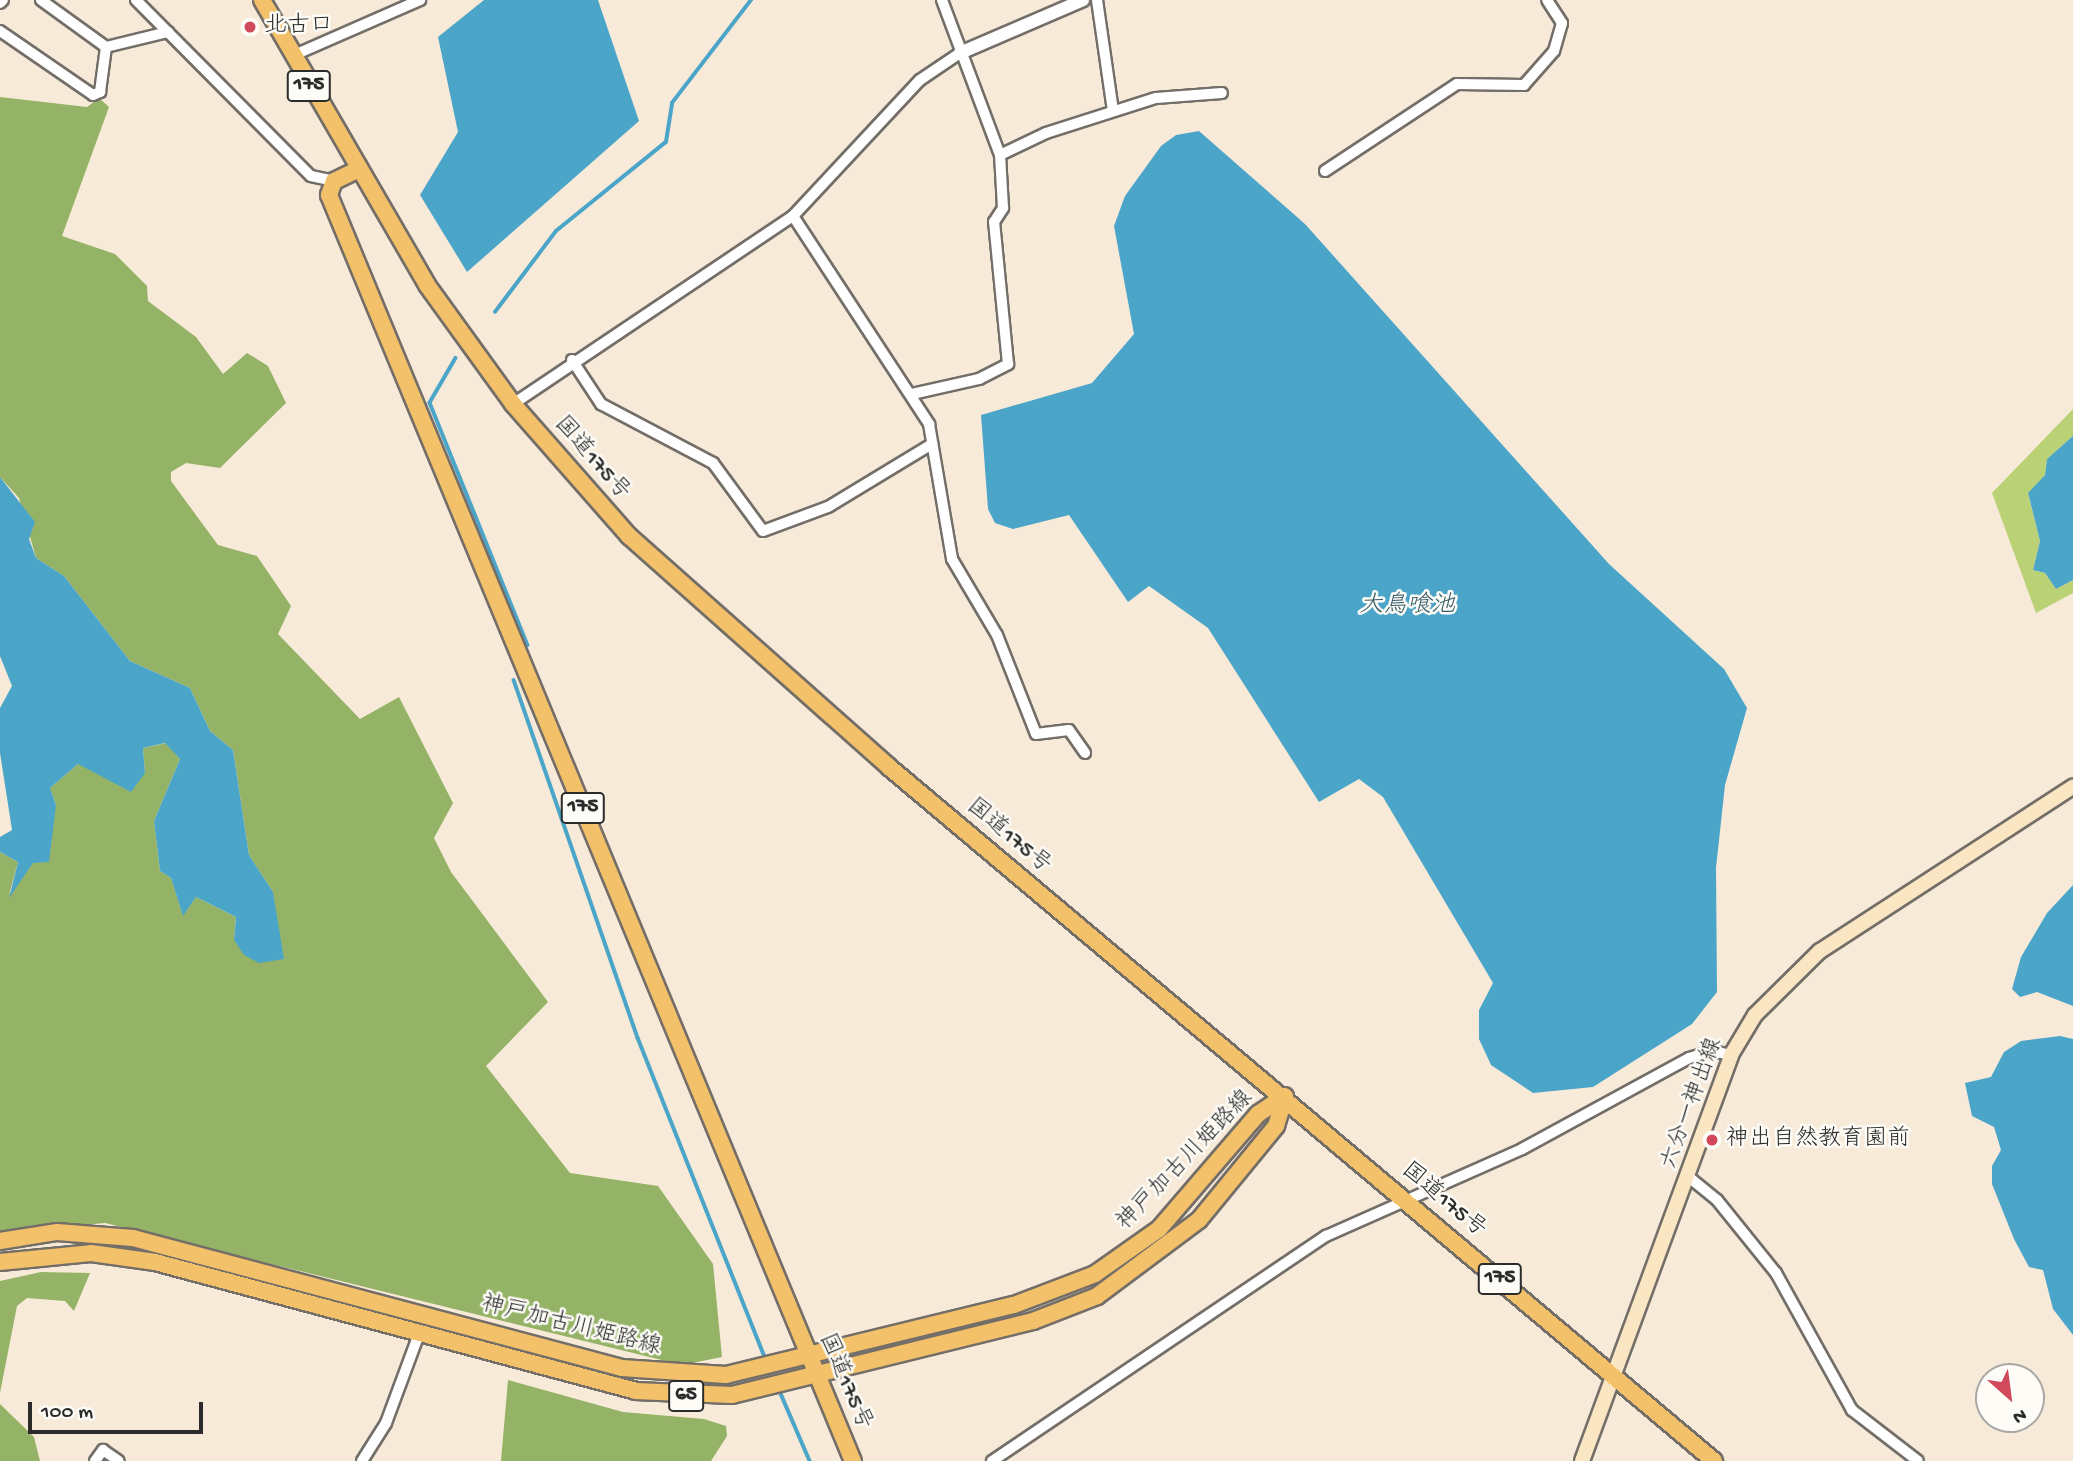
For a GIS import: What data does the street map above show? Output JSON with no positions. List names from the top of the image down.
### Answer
{
  "streets": {
    "main road": [
      "175",
      "国道175号",
      "六分一神出線",
      "神戸加古川姫路線",
      "65"
    ]
  },
  "crossings": [
    ["国道175号", "六分一神出線"],
    ["国道175号", "神戸加古川姫路線"]
  ],
  "water": ["大鳥喰池"],
  "places": ["北古口", "神出自然教育園前"],
  "scale_bar": "100 m",
  "north": "bottom right"
}
